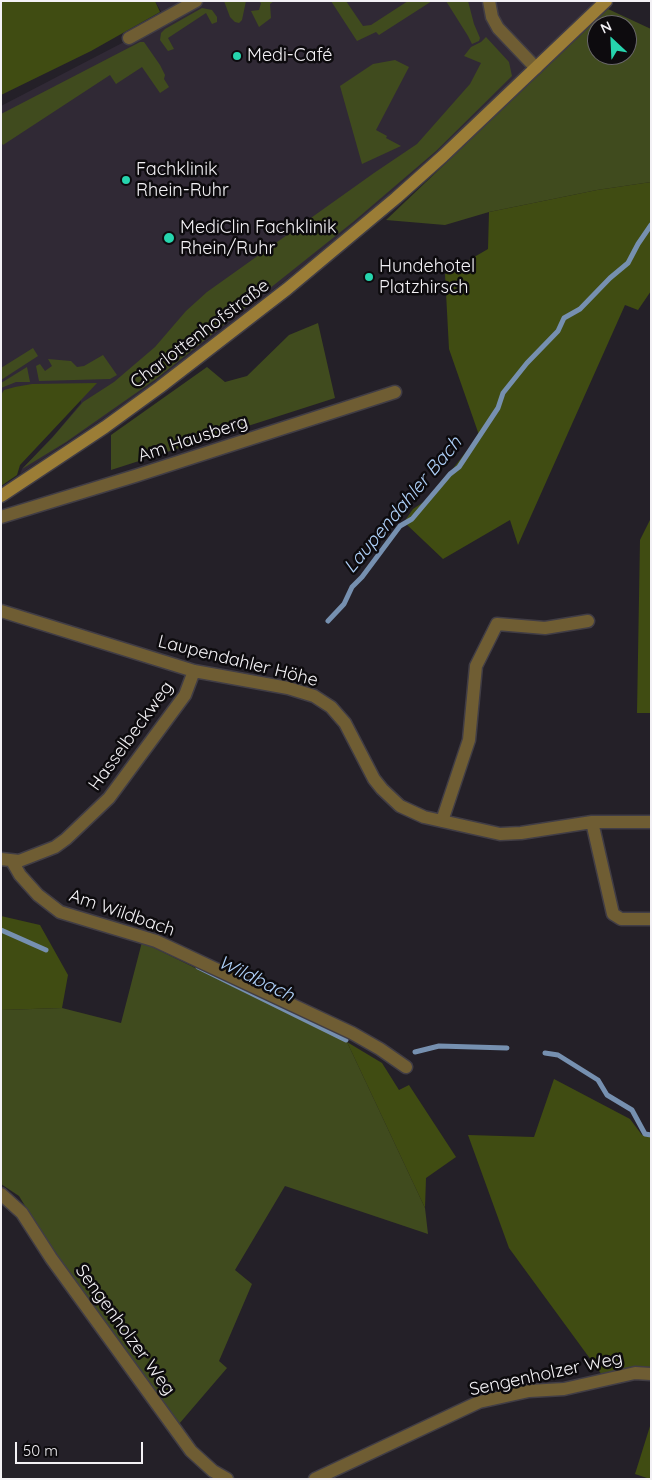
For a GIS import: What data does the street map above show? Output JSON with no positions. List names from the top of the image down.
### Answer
{
  "streets": {
    "main road": ["Charlottenhofstraße"],
    "street": [
      "Am Hausberg",
      "Laupendahler Höhe",
      "Hasselbeckweg",
      "Am Wildbach",
      "Sengenholzer Weg"
    ]
  },
  "crossings": [
    ["Laupendahler Höhe", "Hasselbeckweg"],
    ["Hasselbeckweg", "Am Wildbach"]
  ],
  "water": ["Laupendahler Bach", "Wildbach"],
  "places": [
    "Medi-Café",
    "Fachklinik Rhein-Ruhr",
    "MediClin Fachklinik Rhein/Ruhr",
    "Hundehotel Platzhirsch"
  ],
  "scale_bar": "50 m",
  "north": "top left"
}
